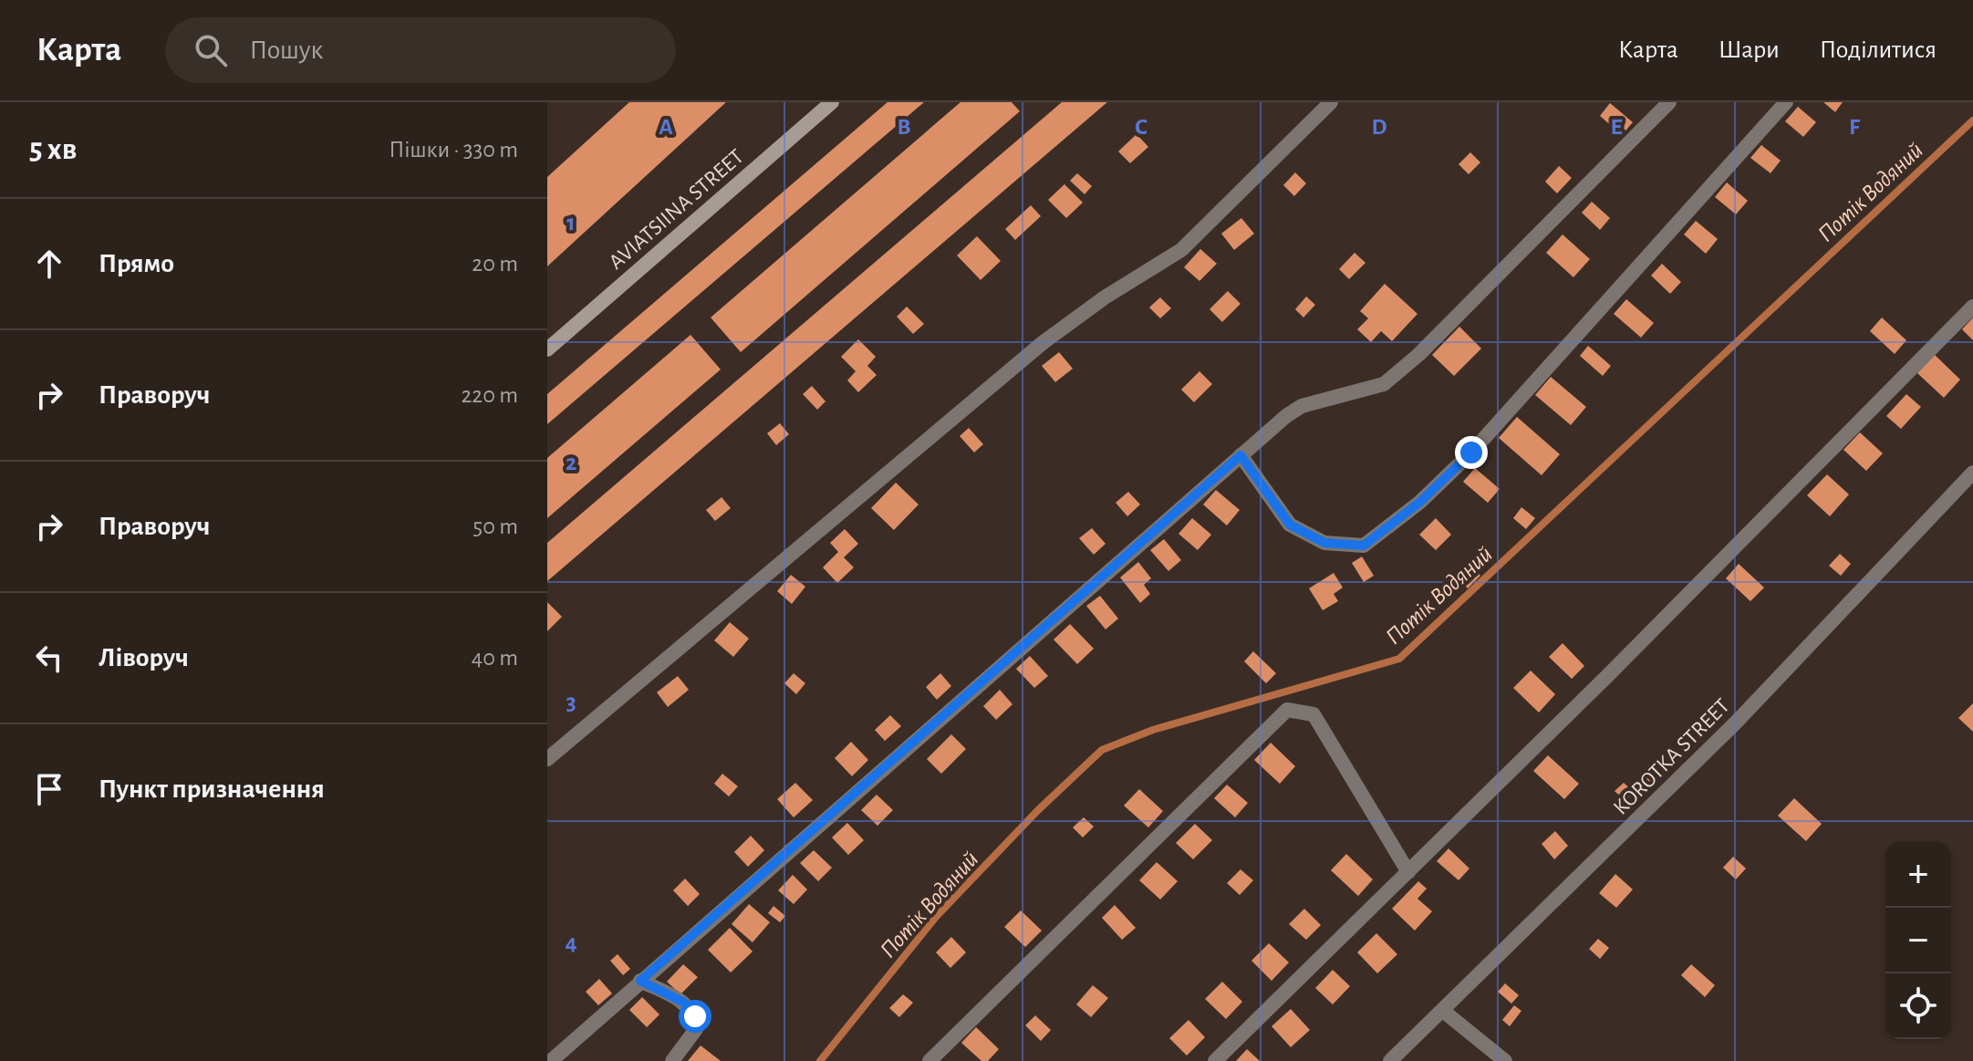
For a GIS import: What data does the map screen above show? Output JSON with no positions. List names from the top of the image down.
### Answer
{
  "streets": {
    "street": ["AVIATSIINA STREET", "KOROTKA STREET"]
  },
  "water": ["Потік Водяний"],
  "page": {
    "header": "Карта",
    "search": "Пошук",
    "nav": ["Карта", "Шари", "Поділитися"],
    "heading": ["5 хв", "Пішки · 330 m"],
    "list": [
      ["Прямо", "20 m"],
      ["Праворуч", "220 m"],
      ["Праворуч", "50 m"],
      ["Ліворуч", "40 m"],
      "Пункт призначення"
    ],
    "map_buttons": ["+", "−"]
  },
  "grid": {
    "columns": [
      "A",
      "B",
      "C",
      "D",
      "E",
      "F"
    ],
    "rows": [
      "1",
      "2",
      "3",
      "4"
    ]
  }
}
